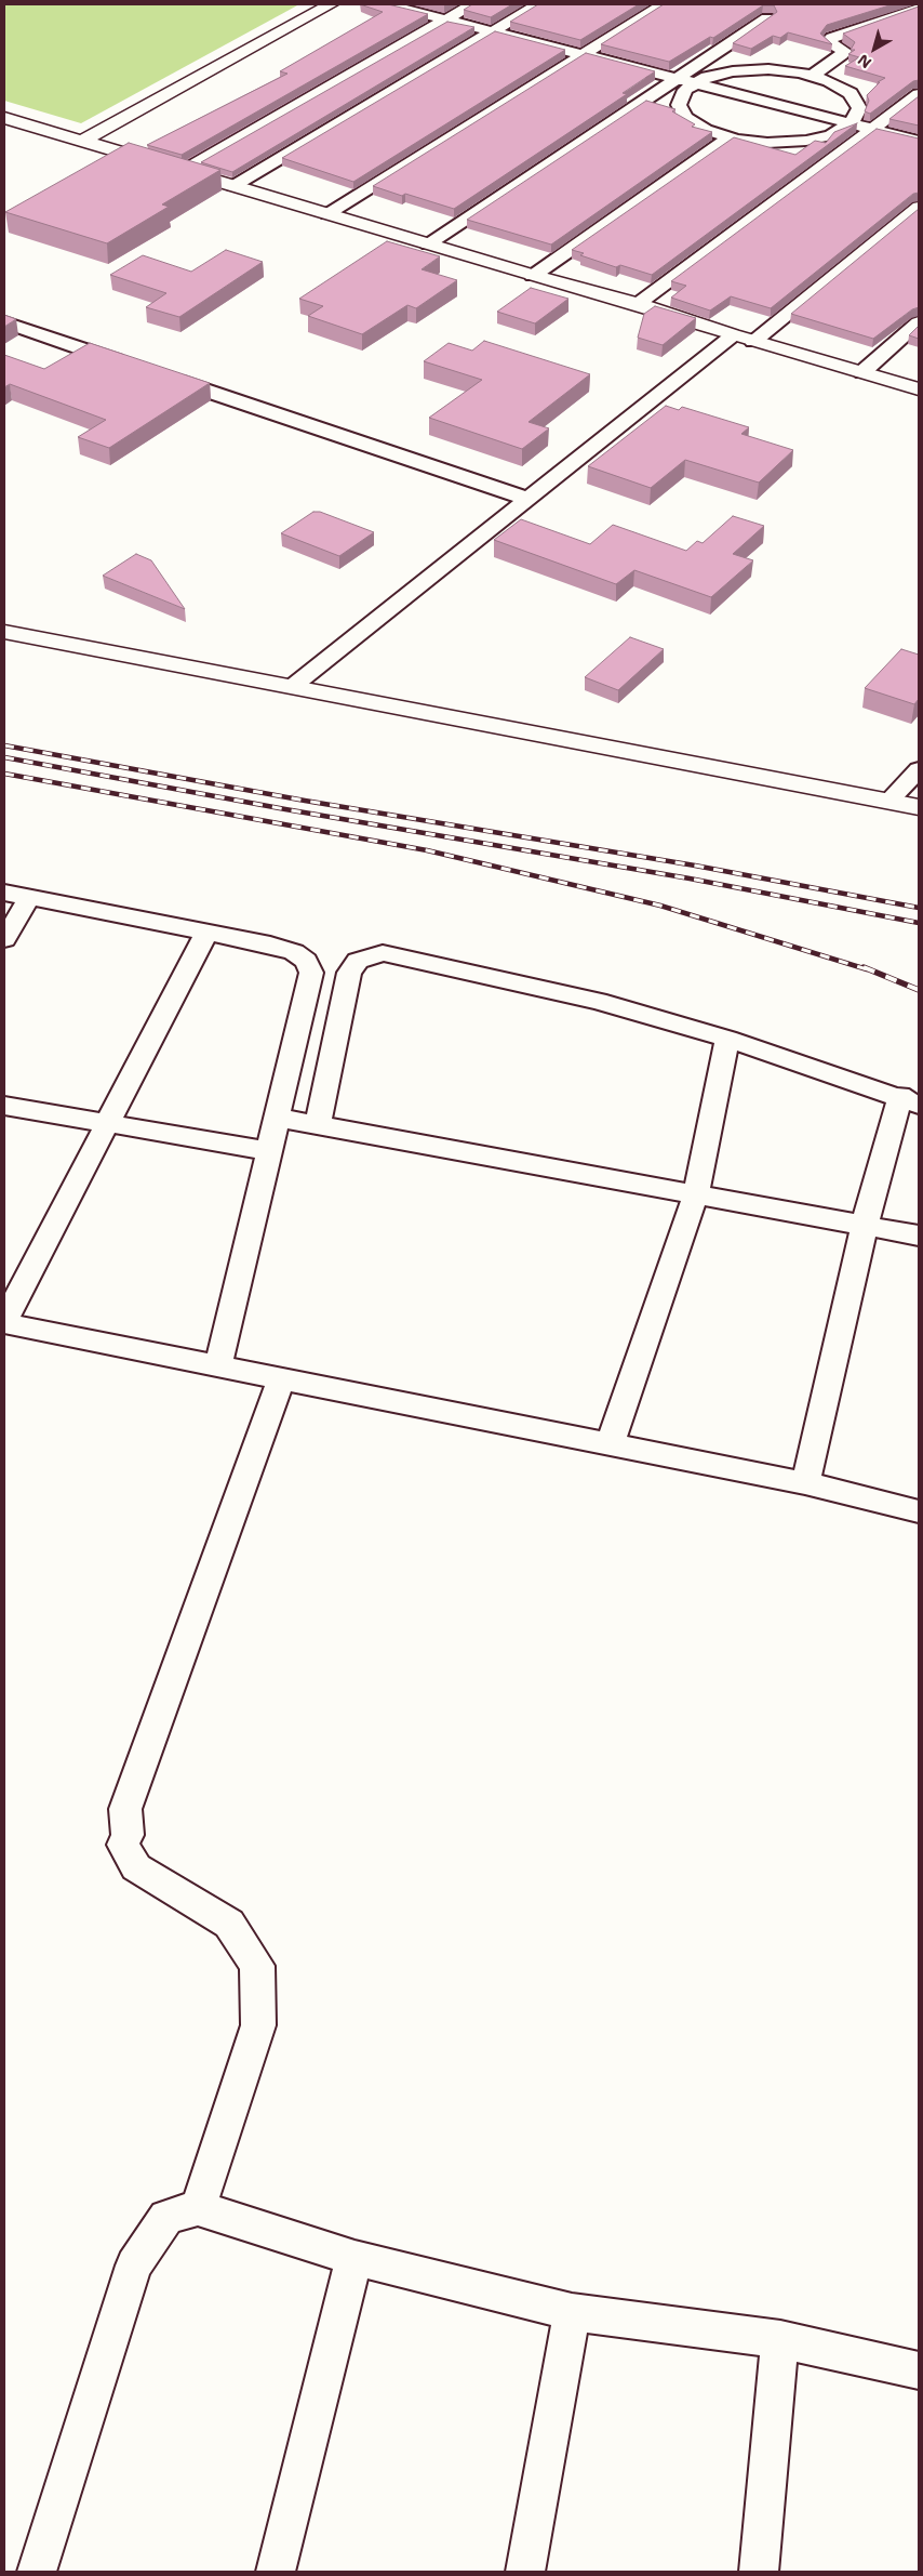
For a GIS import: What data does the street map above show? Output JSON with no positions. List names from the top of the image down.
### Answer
{
  "north": "bottom left"
}
